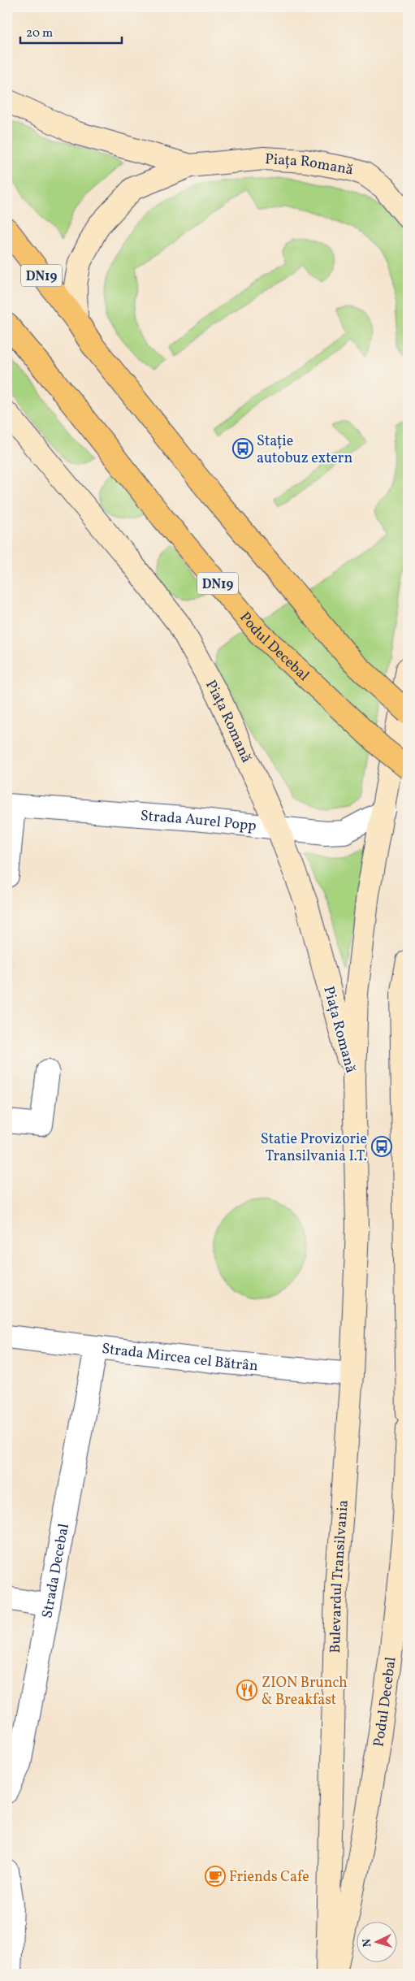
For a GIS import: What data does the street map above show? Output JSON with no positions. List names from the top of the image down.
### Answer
{
  "streets": {
    "main road": ["DN19", "Podul Decebal"],
    "street": [
      "Piața Romană",
      "Strada Aurel Popp",
      "Strada Mircea cel Bătrân",
      "Strada Decebal",
      "Bulevardul Transilvania"
    ]
  },
  "crossings": [
    ["Piața Romană", "DN19"],
    ["Piața Romană", "Strada Aurel Popp"],
    ["Piața Romană", "Strada Mircea cel Bătrân"],
    ["Piața Romană", "Bulevardul Transilvania"],
    ["Strada Mircea cel Bătrân", "Strada Decebal"],
    ["Strada Mircea cel Bătrân", "Bulevardul Transilvania"]
  ],
  "places": {
    "bus stop": ["Stație autobuz extern", "Statie Provizorie Transilvania I.T."],
    "restaurant": ["ZION Brunch & Breakfast"],
    "cafe": ["Friends Cafe"]
  },
  "scale_bar": "20 m",
  "north": "left"
}
